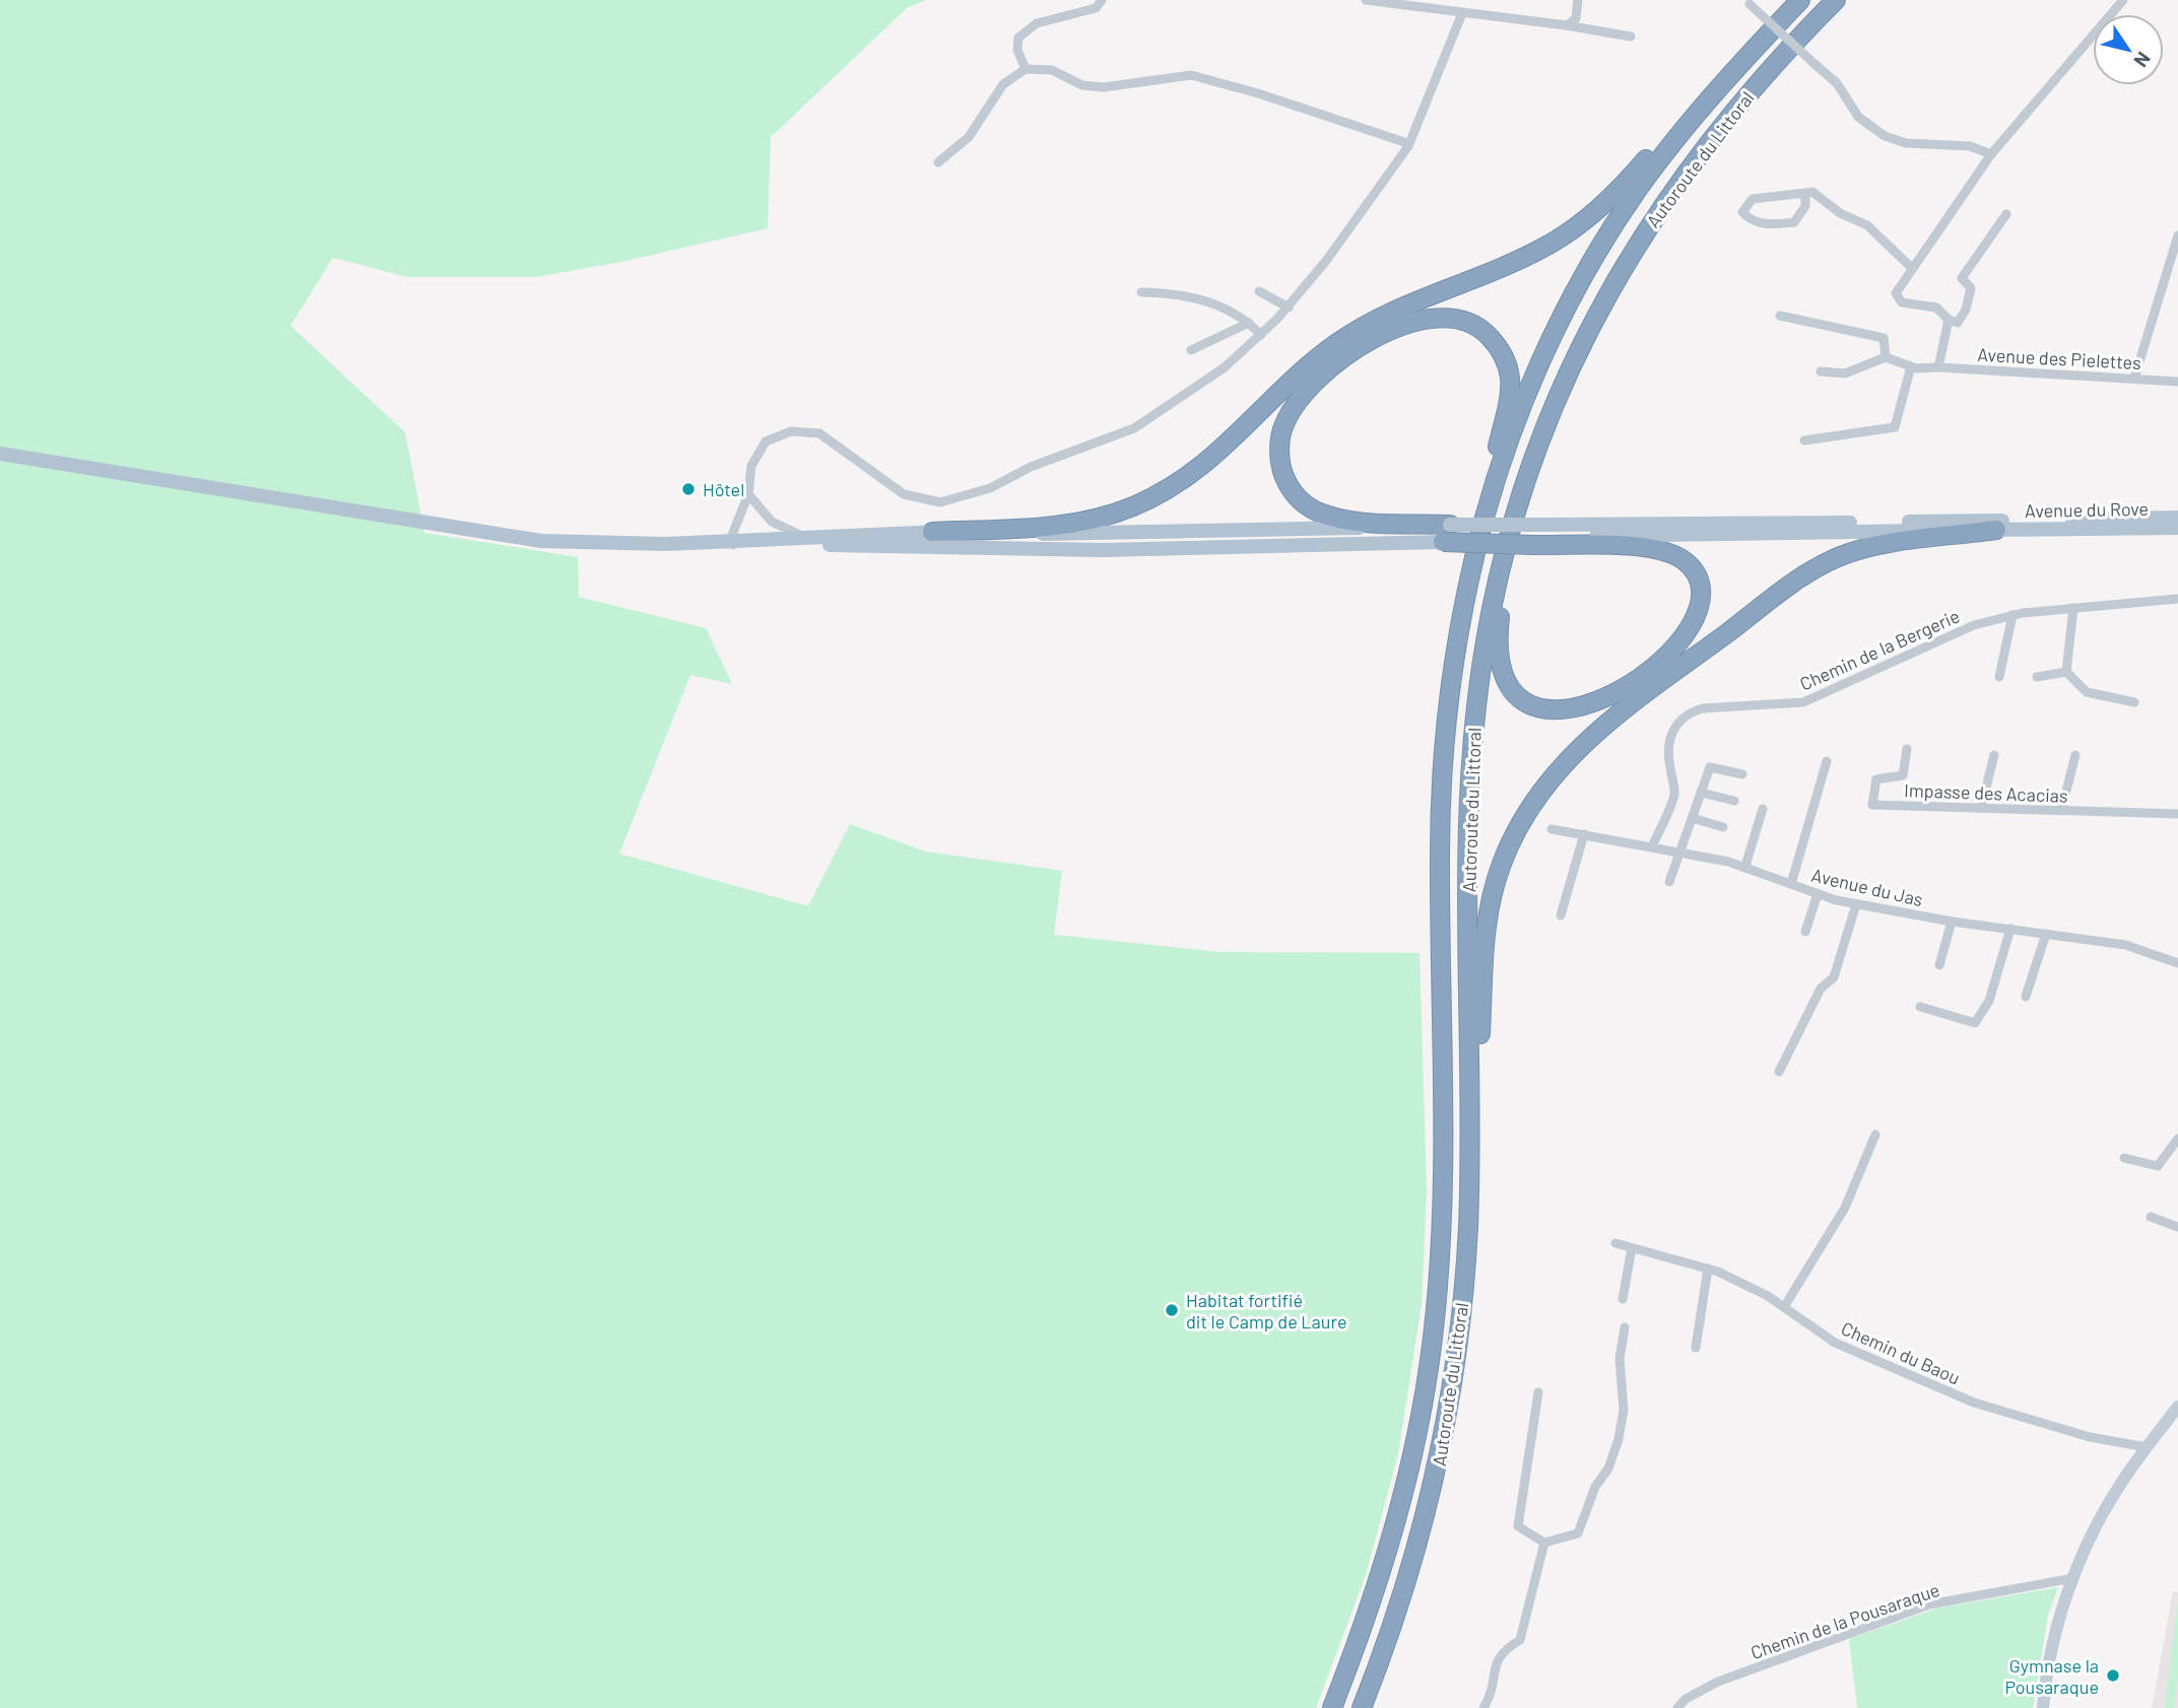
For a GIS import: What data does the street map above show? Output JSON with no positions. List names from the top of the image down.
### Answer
{
  "streets": {
    "highway": ["Autoroute du Littoral"],
    "main road": ["Avenue du Rove"],
    "street": [
      "Avenue des Pielettes",
      "Chemin de la Bergerie",
      "Impasse des Acacias",
      "Avenue du Jas",
      "Chemin du Baou",
      "Chemin de la Pousaraque"
    ]
  },
  "crossings": [
    ["Chemin de la Bergerie", "Avenue du Jas"]
  ],
  "places": ["Hôtel", "Habitat fortifié dit le Camp de Laure", "Gymnase la Pousaraque"],
  "north": "bottom right"
}
